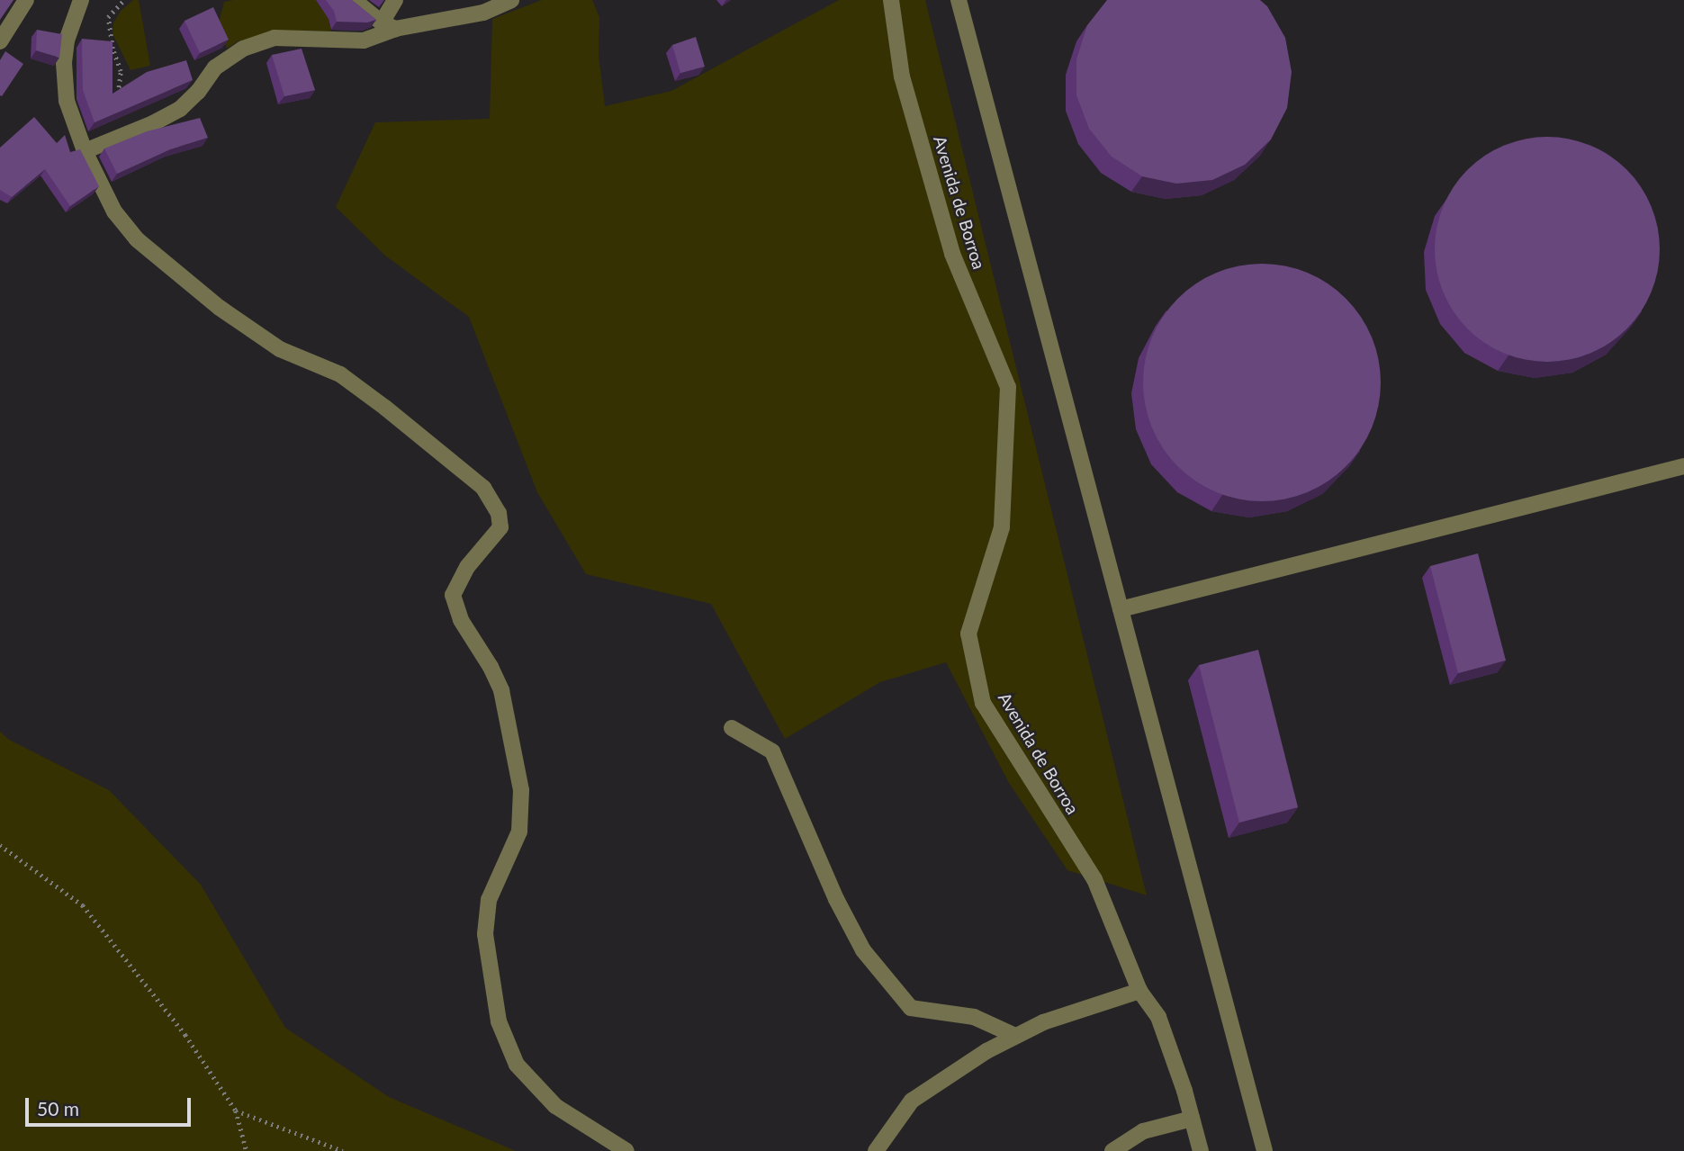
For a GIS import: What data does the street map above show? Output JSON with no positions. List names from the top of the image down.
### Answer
{
  "streets": {
    "street": ["Avenida de Borroa"]
  },
  "scale_bar": "50 m"
}
